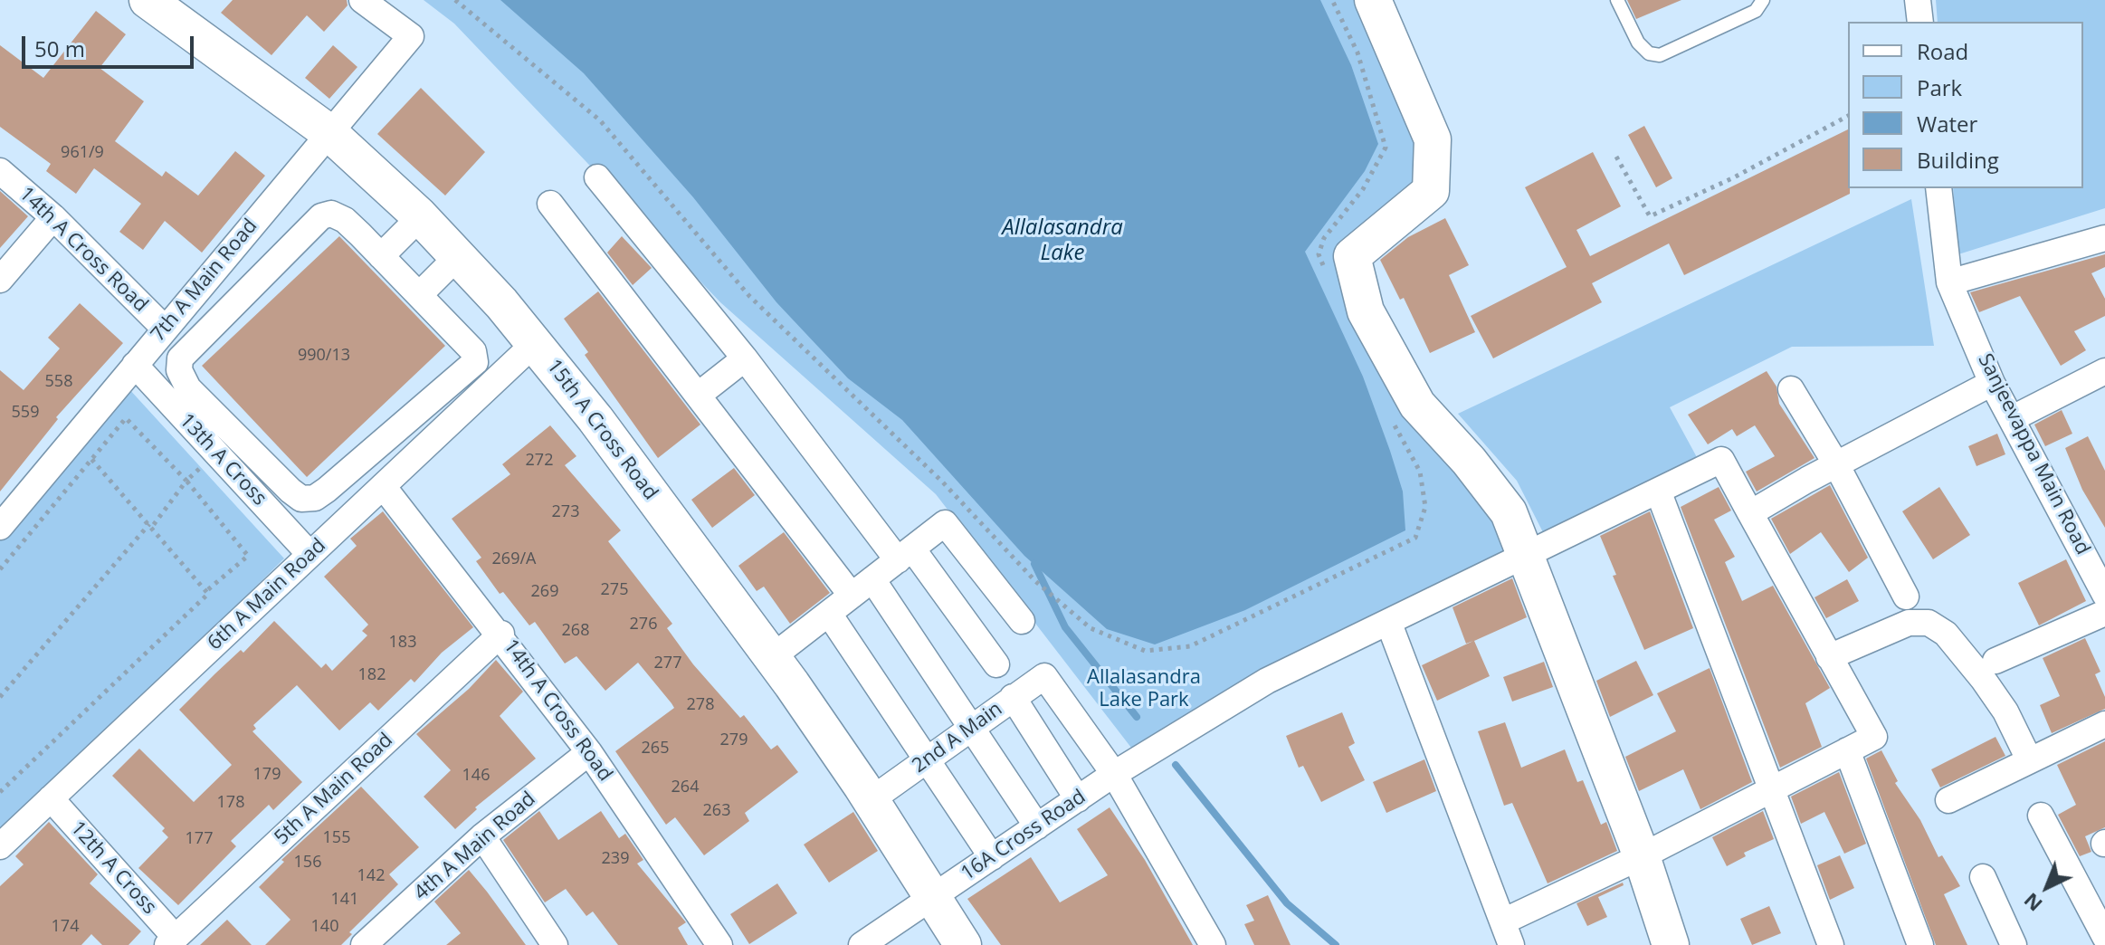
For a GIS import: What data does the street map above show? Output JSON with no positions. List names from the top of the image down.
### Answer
{
  "streets": {
    "main road": ["15th A Cross Road"],
    "street": [
      "14th A Cross Road",
      "7th A Main Road",
      "Sanjeevappa Main Road",
      "13th A Cross",
      "6th A Main Road",
      "2nd A Main",
      "5th A Main Road",
      "16A Cross Road",
      "4th A Main Road",
      "12th A Cross"
    ]
  },
  "crossings": [
    ["14th A Cross Road", "7th A Main Road"],
    ["14th A Cross Road", "6th A Main Road"],
    ["14th A Cross Road", "5th A Main Road"],
    ["14th A Cross Road", "4th A Main Road"],
    ["7th A Main Road", "15th A Cross Road"],
    ["7th A Main Road", "13th A Cross"],
    ["15th A Cross Road", "6th A Main Road"],
    ["15th A Cross Road", "2nd A Main"],
    ["15th A Cross Road", "16A Cross Road"],
    ["13th A Cross", "6th A Main Road"],
    ["6th A Main Road", "12th A Cross"],
    ["2nd A Main", "16A Cross Road"],
    ["5th A Main Road", "12th A Cross"]
  ],
  "water": ["Allalasandra Lake"],
  "parks": ["Allalasandra Lake Park"],
  "house_numbers": [
    "961/9",
    "990/13",
    "558",
    "559",
    "272",
    "273",
    "269/A",
    "275",
    "269",
    "276",
    "268",
    "183",
    "277",
    "182",
    "278",
    "279",
    "265",
    "179",
    "146",
    "264",
    "178",
    "263",
    "155",
    "177",
    "239",
    "156",
    "142",
    "141",
    "174",
    "140"
  ],
  "legend": [
    "Road",
    "Park",
    "Water",
    "Building"
  ],
  "scale_bar": "50 m",
  "north": "bottom left"
}
